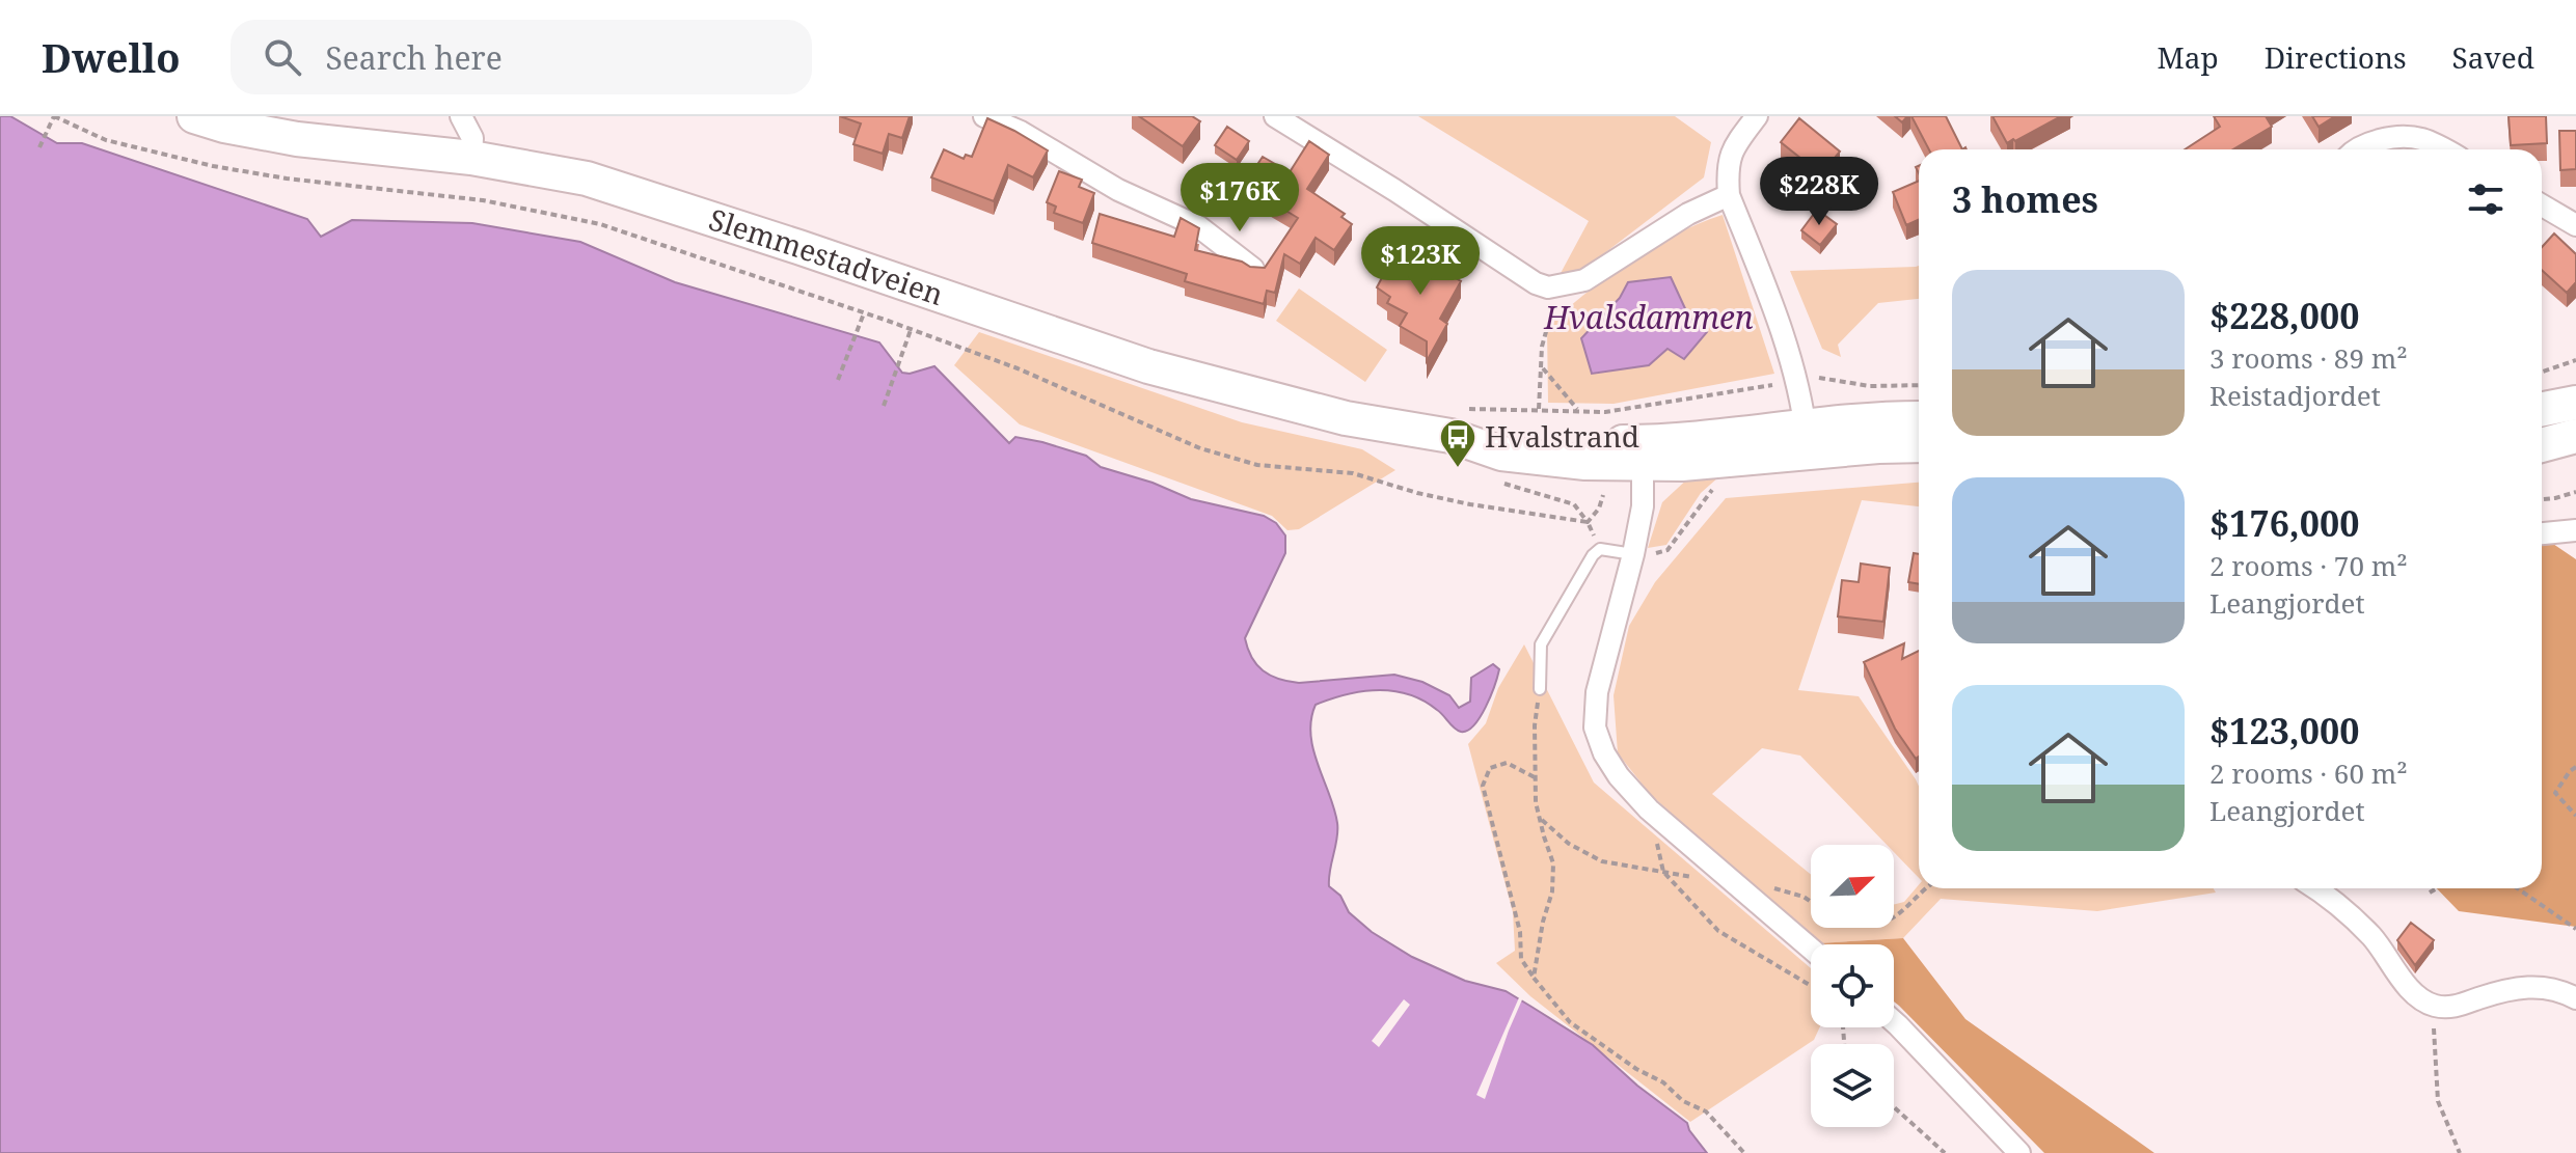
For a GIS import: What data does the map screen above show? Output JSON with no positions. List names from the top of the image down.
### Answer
{
  "streets": {
    "main road": ["Slemmestadveien"]
  },
  "water": ["Hvalsdammen"],
  "places": {
    "bus stop": ["Hvalstrand"]
  },
  "north": "top right",
  "page": {
    "header": "Dwello",
    "search": "Search here",
    "nav": ["Map", "Directions", "Saved"],
    "heading": "3 homes",
    "price": ["$228K", "$176K", "$123K"],
    "list": [
      {
        "name": "$228,000",
        "note": "3 rooms · 89 m² · Reistadjordet"
      },
      {
        "name": "$176,000",
        "note": "2 rooms · 70 m² · Leangjordet"
      },
      {
        "name": "$123,000",
        "note": "2 rooms · 60 m² · Leangjordet"
      }
    ]
  }
}
